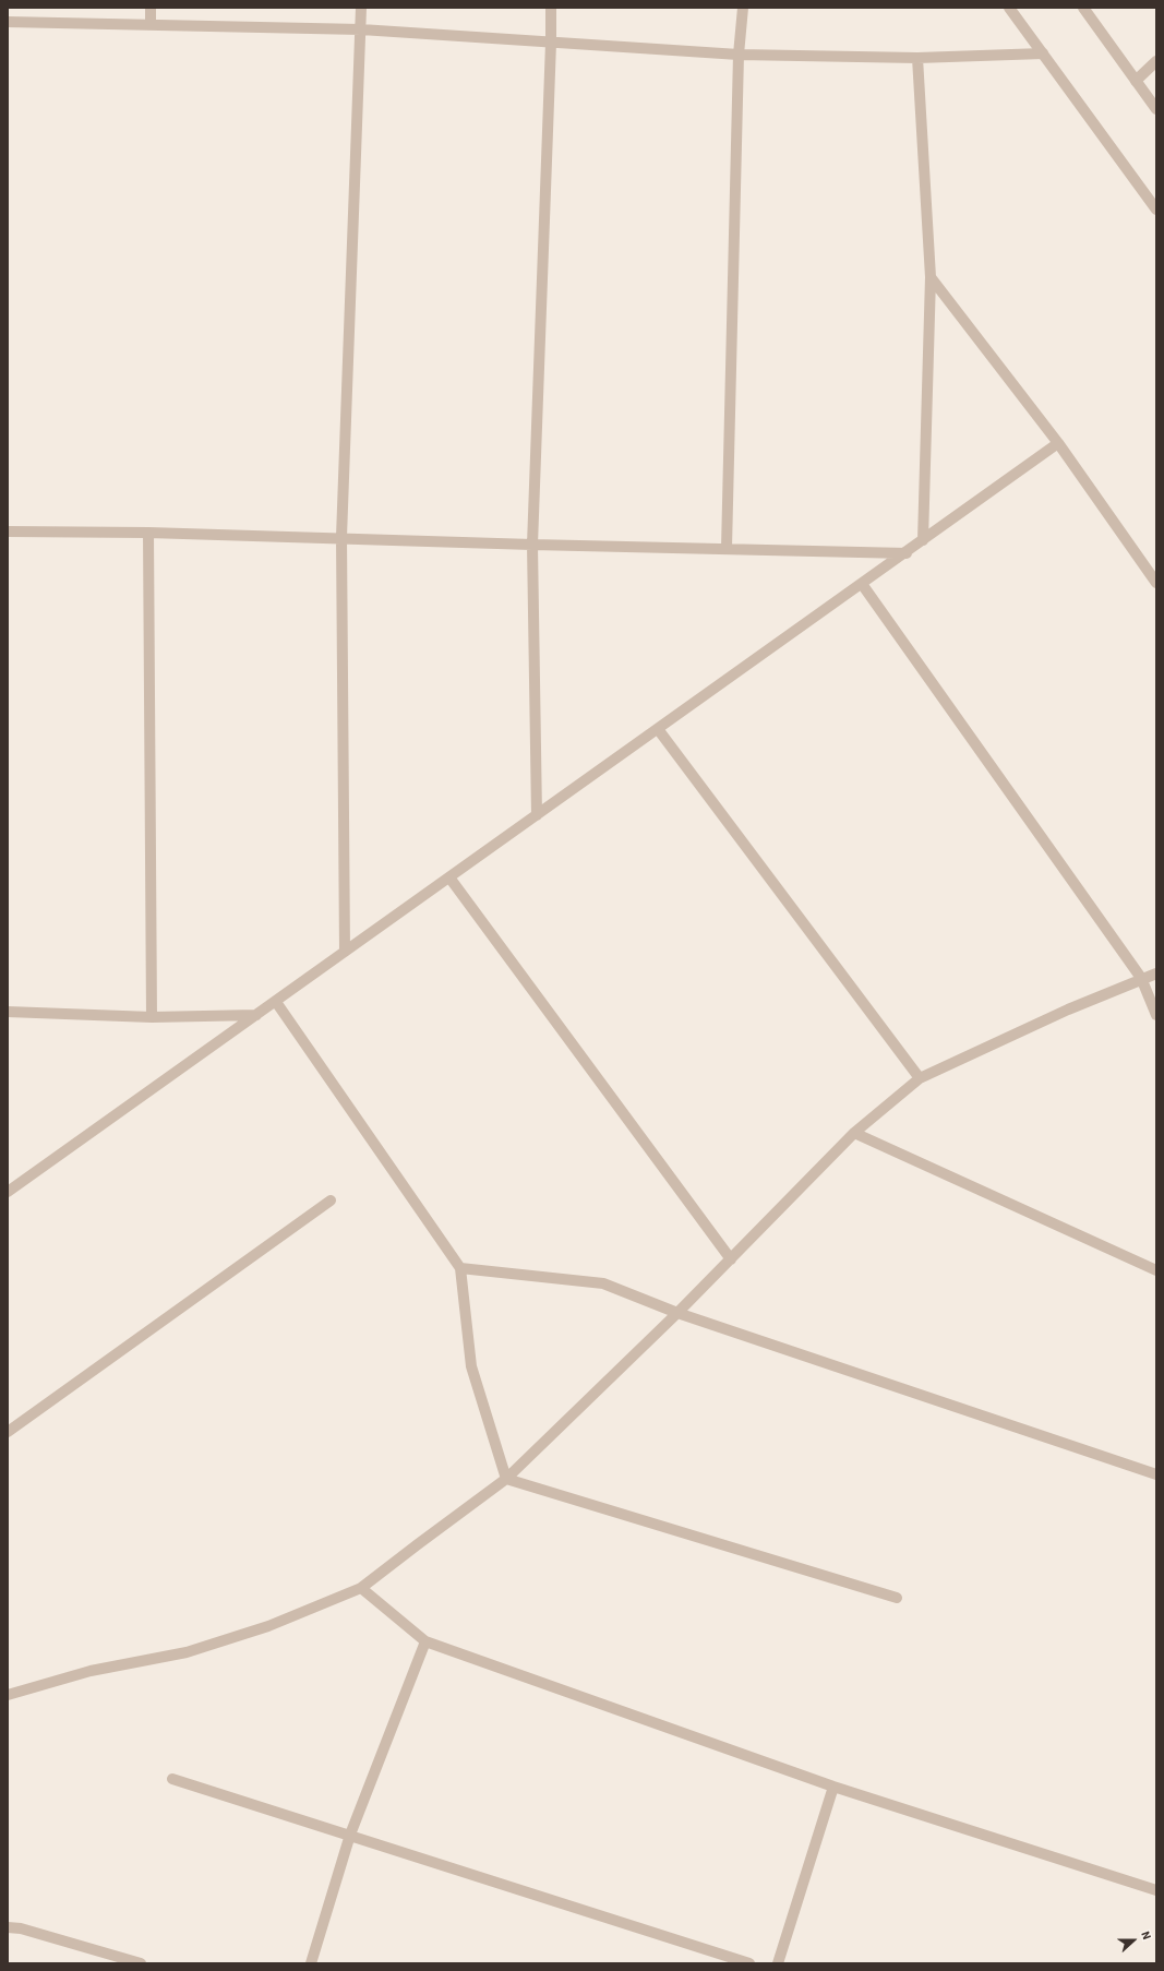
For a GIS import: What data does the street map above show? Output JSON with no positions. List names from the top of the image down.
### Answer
{
  "north": "right"
}
